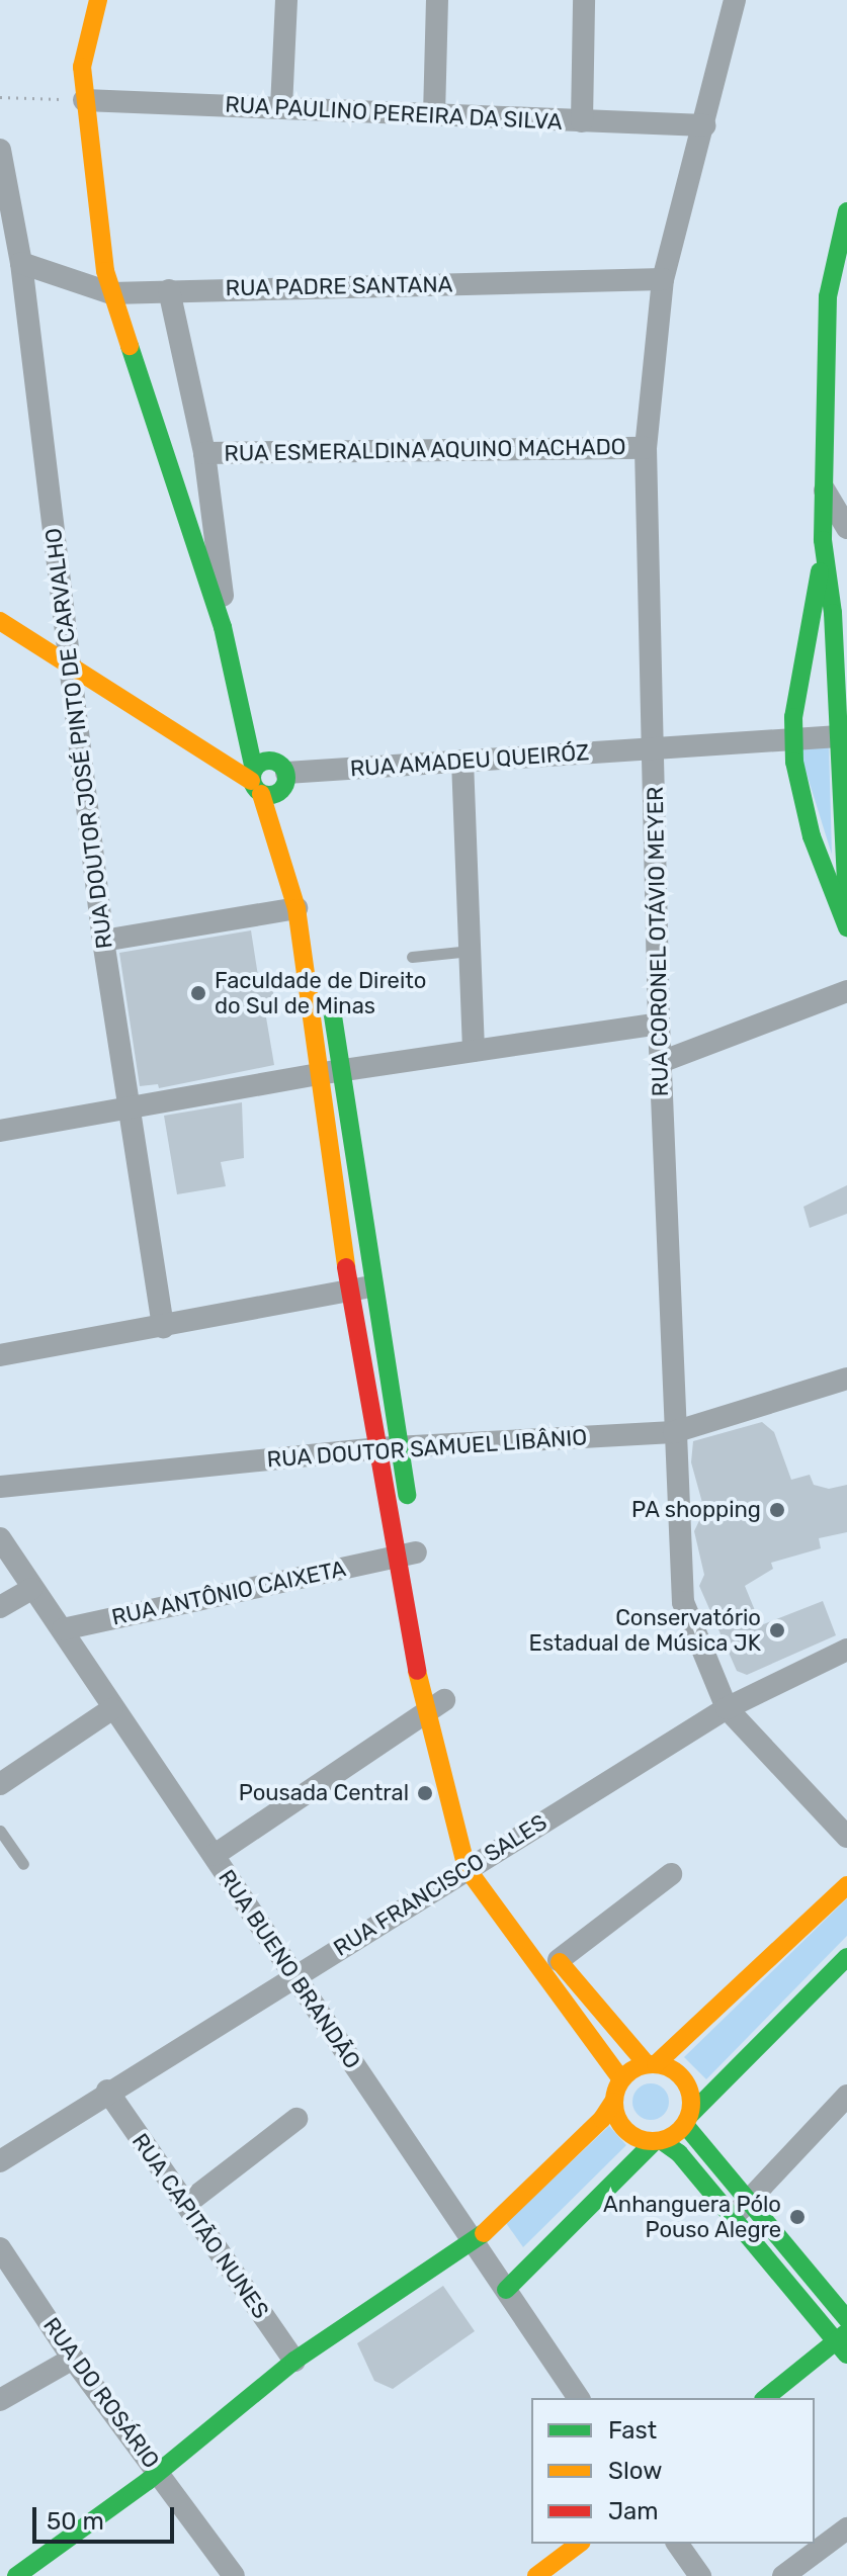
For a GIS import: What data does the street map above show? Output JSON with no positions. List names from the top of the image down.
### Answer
{
  "streets": {
    "street": [
      "RUA PAULINO PEREIRA DA SILVA",
      "RUA PADRE SANTANA",
      "RUA ESMERALDINA AQUINO MACHADO",
      "RUA DOUTOR JOSÉ PINTO DE CARVALHO",
      "RUA AMADEU QUEIRÓZ",
      "RUA CORONEL OTÁVIO MEYER",
      "RUA DOUTOR SAMUEL LIBÂNIO",
      "RUA ANTÔNIO CAIXETA",
      "RUA FRANCISCO SALES",
      "RUA BUENO BRANDÃO",
      "RUA CAPITÃO NUNES",
      "RUA DO ROSÁRIO"
    ]
  },
  "crossings": [
    ["RUA PAULINO PEREIRA DA SILVA", "RUA CORONEL OTÁVIO MEYER"],
    ["RUA PADRE SANTANA", "RUA DOUTOR JOSÉ PINTO DE CARVALHO"],
    ["RUA PADRE SANTANA", "RUA CORONEL OTÁVIO MEYER"],
    ["RUA ESMERALDINA AQUINO MACHADO", "RUA CORONEL OTÁVIO MEYER"],
    ["RUA AMADEU QUEIRÓZ", "RUA CORONEL OTÁVIO MEYER"],
    ["RUA CORONEL OTÁVIO MEYER", "RUA DOUTOR SAMUEL LIBÂNIO"],
    ["RUA CORONEL OTÁVIO MEYER", "RUA FRANCISCO SALES"],
    ["RUA ANTÔNIO CAIXETA", "RUA BUENO BRANDÃO"],
    ["RUA FRANCISCO SALES", "RUA BUENO BRANDÃO"],
    ["RUA FRANCISCO SALES", "RUA CAPITÃO NUNES"]
  ],
  "places": [
    "Faculdade de Direito do Sul de Minas",
    "PA shopping",
    "Conservatório Estadual de Música JK",
    "Pousada Central",
    "Anhanguera Pólo Pouso Alegre"
  ],
  "legend": ["Fast", "Slow", "Jam"],
  "scale_bar": "50 m"
}
